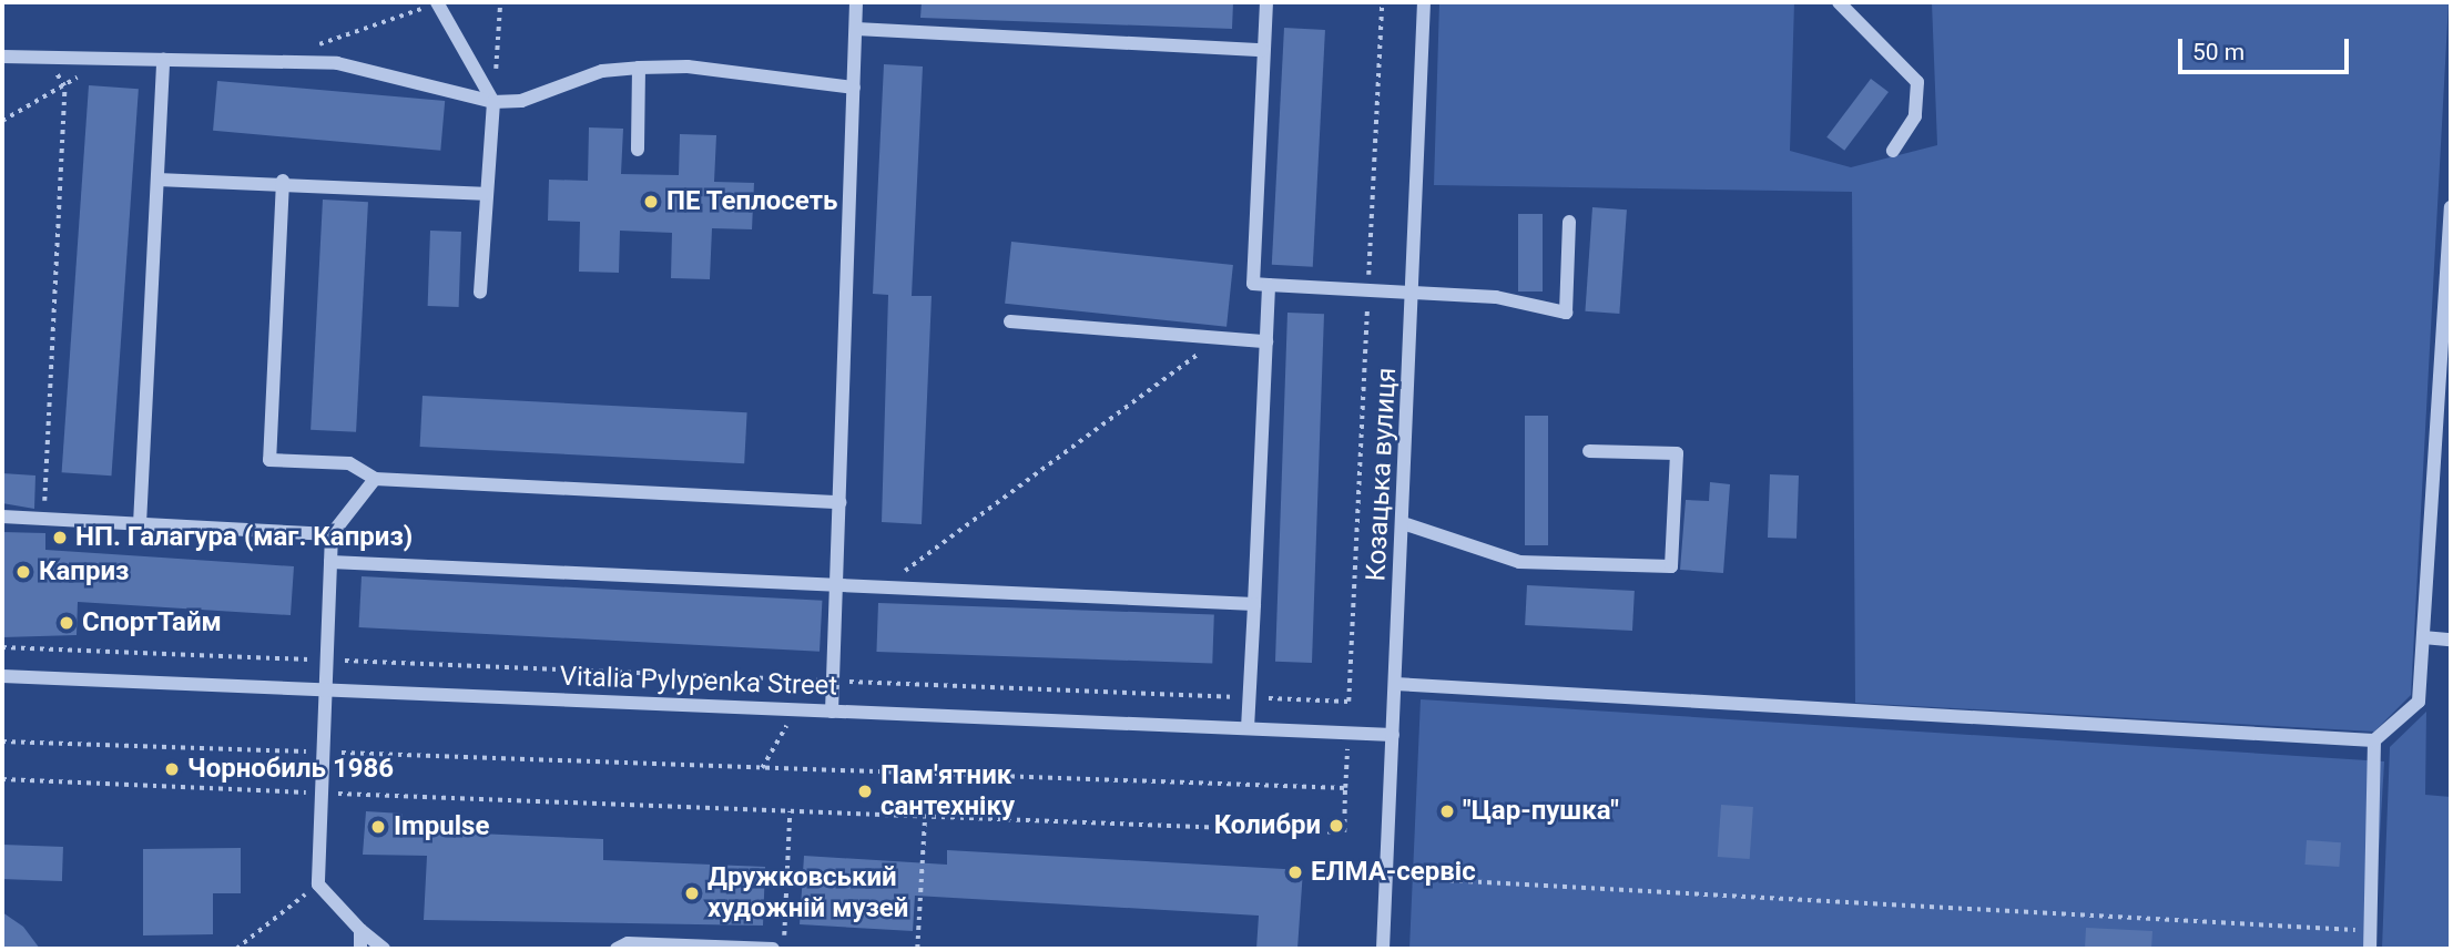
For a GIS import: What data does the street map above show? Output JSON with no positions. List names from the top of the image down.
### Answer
{
  "streets": {
    "street": ["Козацька вулиця", "Vitalia Pylypenka Street"]
  },
  "crossings": [
    ["Козацька вулиця", "Vitalia Pylypenka Street"]
  ],
  "places": [
    "ПЕ Теплосеть",
    "НП. Галагура (маг. Каприз)",
    "Каприз",
    "СпортТайм",
    "Чорнобиль 1986",
    "Пам'ятник сантехніку",
    "\"Цар-пушка\"",
    "Колибри",
    "Impulse",
    "ЕЛМА-сервіс",
    "Дружковський художній музей"
  ],
  "scale_bar": "50 m"
}
